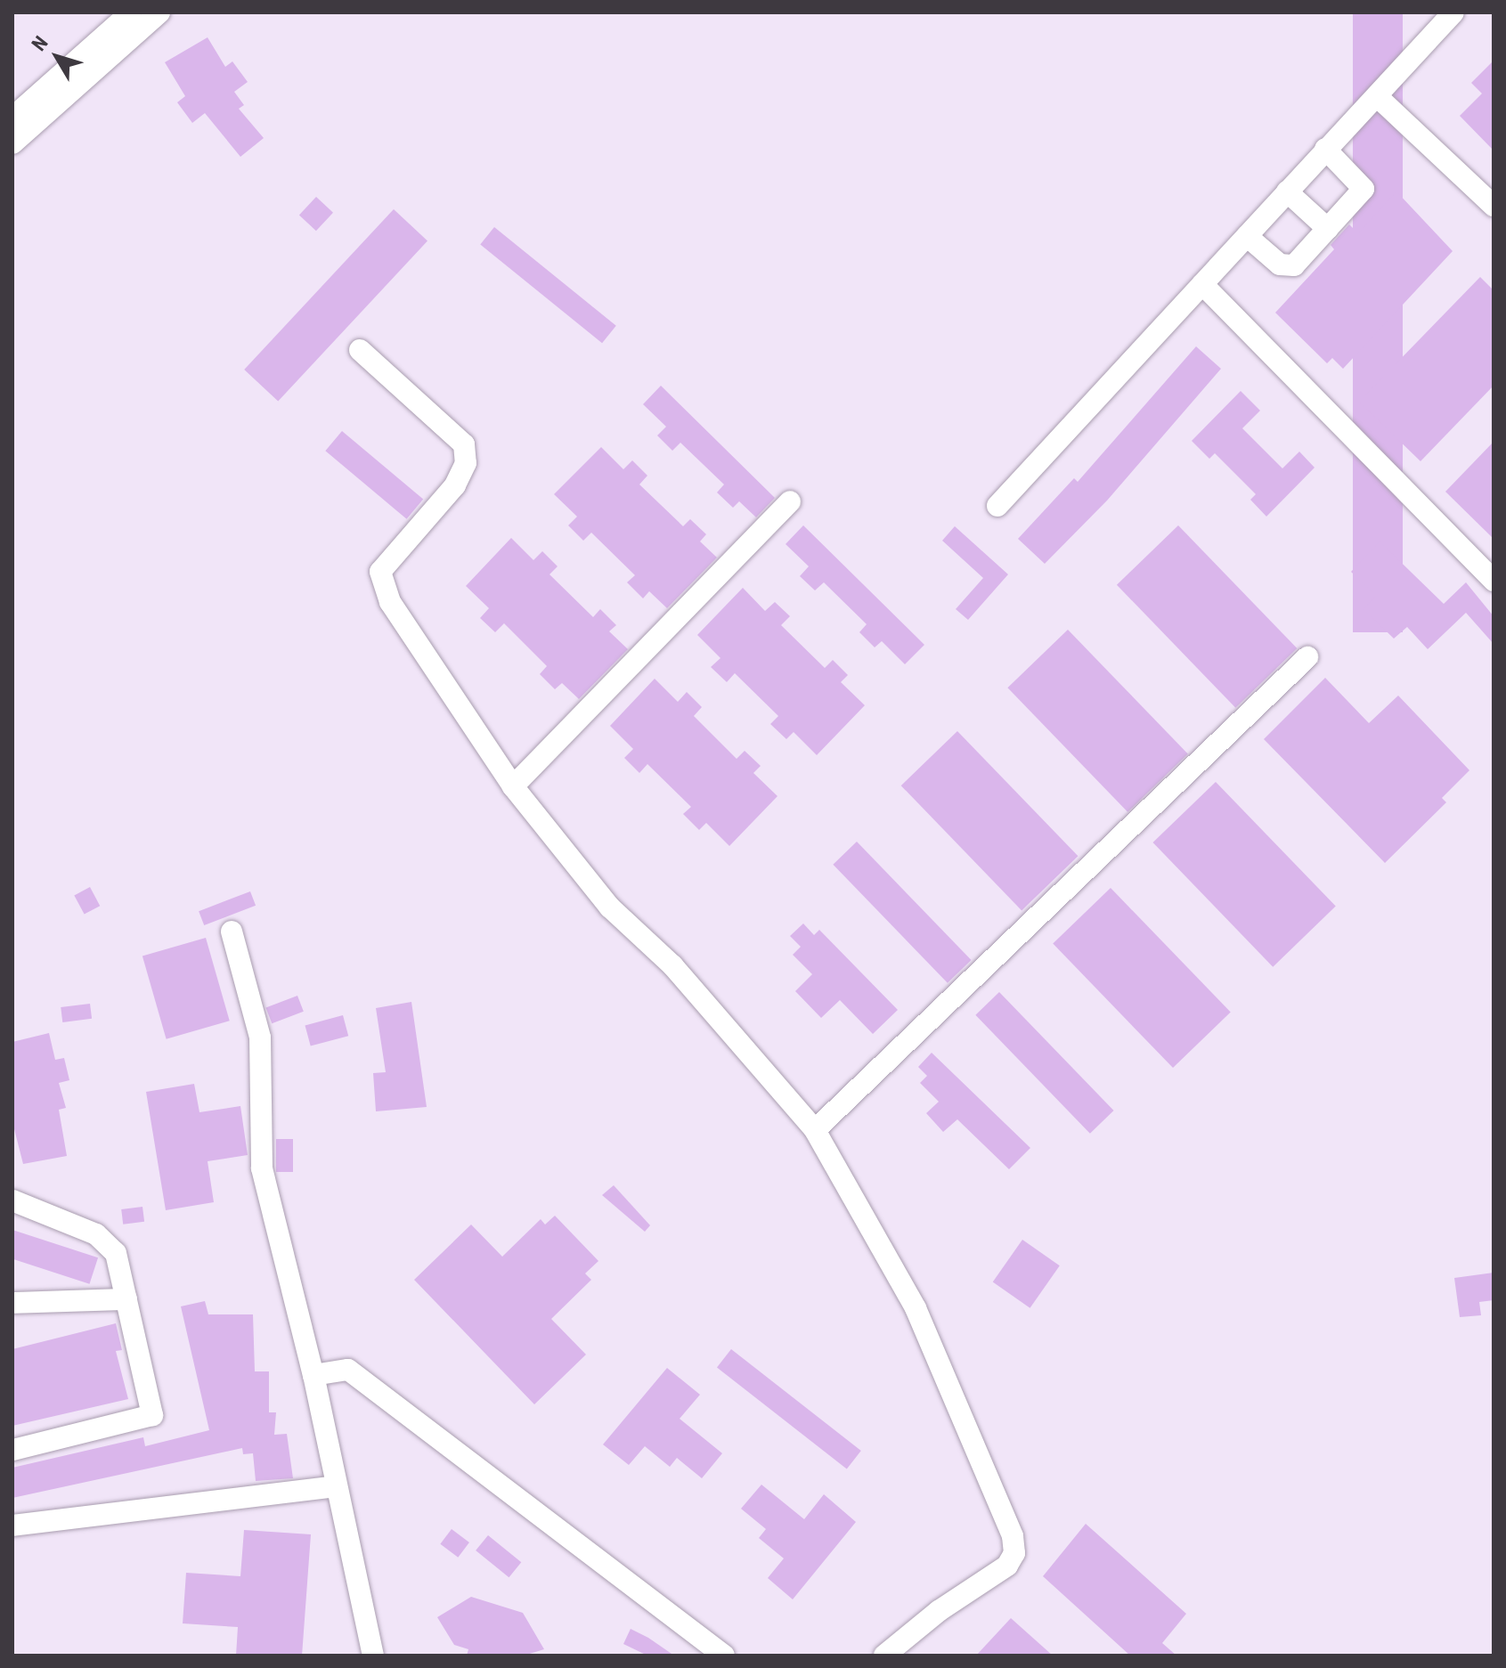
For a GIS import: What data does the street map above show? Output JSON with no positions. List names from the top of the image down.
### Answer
{
  "north": "top left"
}
